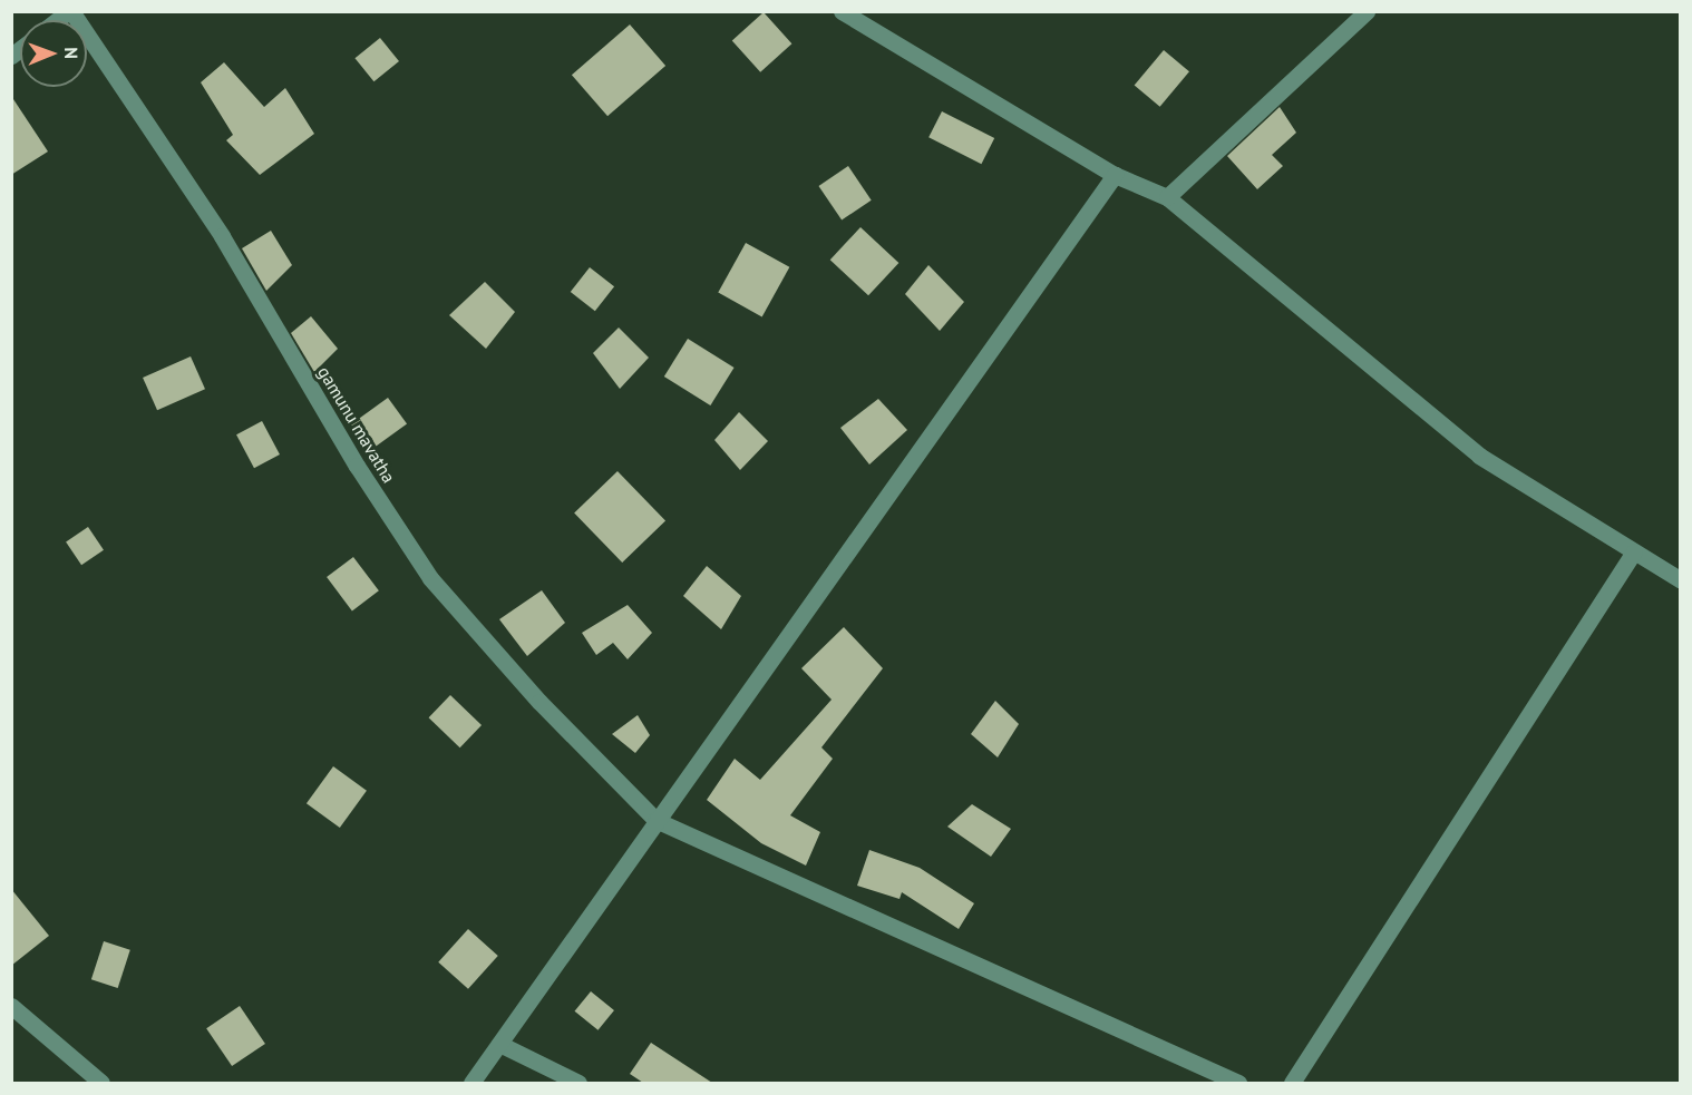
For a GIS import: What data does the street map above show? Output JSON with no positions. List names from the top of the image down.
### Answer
{
  "streets": {
    "street": ["gamunu mavatha"]
  },
  "north": "right"
}
